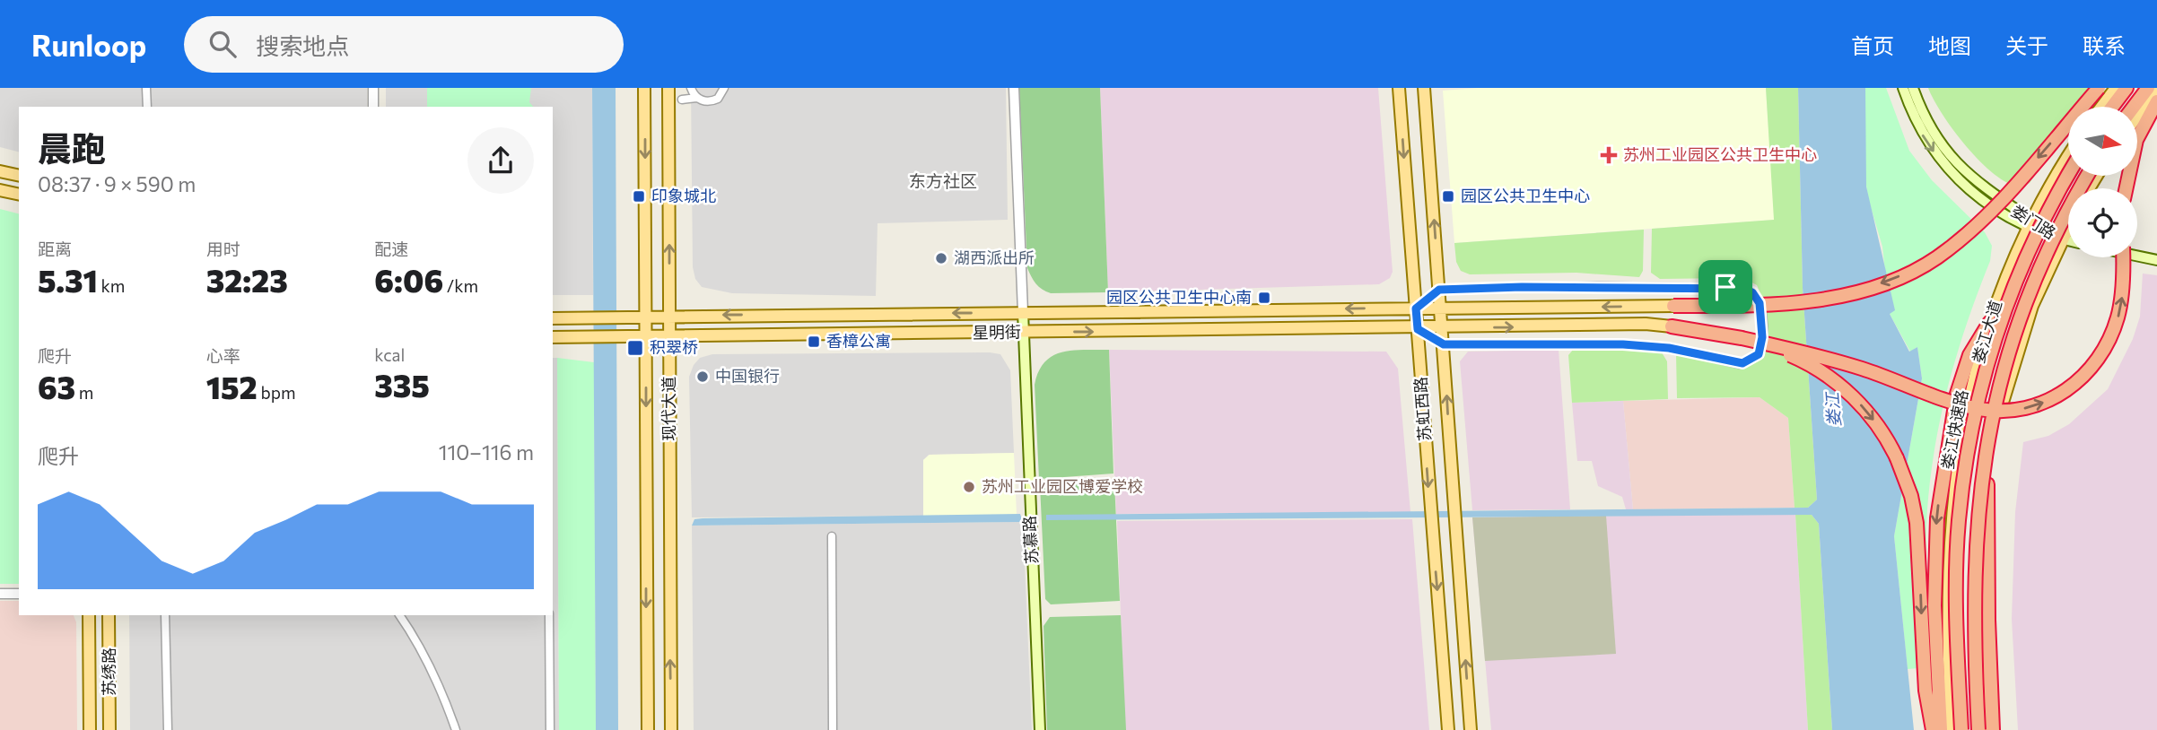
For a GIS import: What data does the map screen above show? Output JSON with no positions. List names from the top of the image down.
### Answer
{
  "streets": {
    "highway": ["娄江快速路"],
    "main road": [
      "娄门路",
      "娄江大道",
      "星明街",
      "现代大道",
      "苏虹西路",
      "苏慕路",
      "苏绣路"
    ]
  },
  "crossings": [
    ["娄门路", "娄江大道"],
    ["星明街", "现代大道"],
    ["星明街", "苏虹西路"],
    ["星明街", "苏慕路"]
  ],
  "districts": ["东方社区"],
  "water": ["娄江"],
  "places": {
    "health": ["苏州工业园区公共卫生中心"],
    "transit": [
      "印象城北",
      "园区公共卫生中心",
      "园区公共卫生中心南",
      "香樟公寓",
      "积翠桥"
    ],
    "other": ["湖西派出所", "中国银行", "苏州工业园区博爱学校"]
  },
  "north": "right",
  "page": {
    "header": "Runloop",
    "search": "搜索地点",
    "nav": [
      "首页",
      "地图",
      "关于",
      "联系"
    ],
    "heading": ["晨跑", "08:37 · 9 × 590 m"],
    "stats": [
      ["距离", "5.31 km"],
      ["用时", "32:23"],
      ["配速", "6:06 /km"],
      ["爬升", "63 m"],
      ["心率", "152 bpm"],
      ["kcal", "335"]
    ],
    "chart": ["爬升", "110–116 m"]
  }
}
